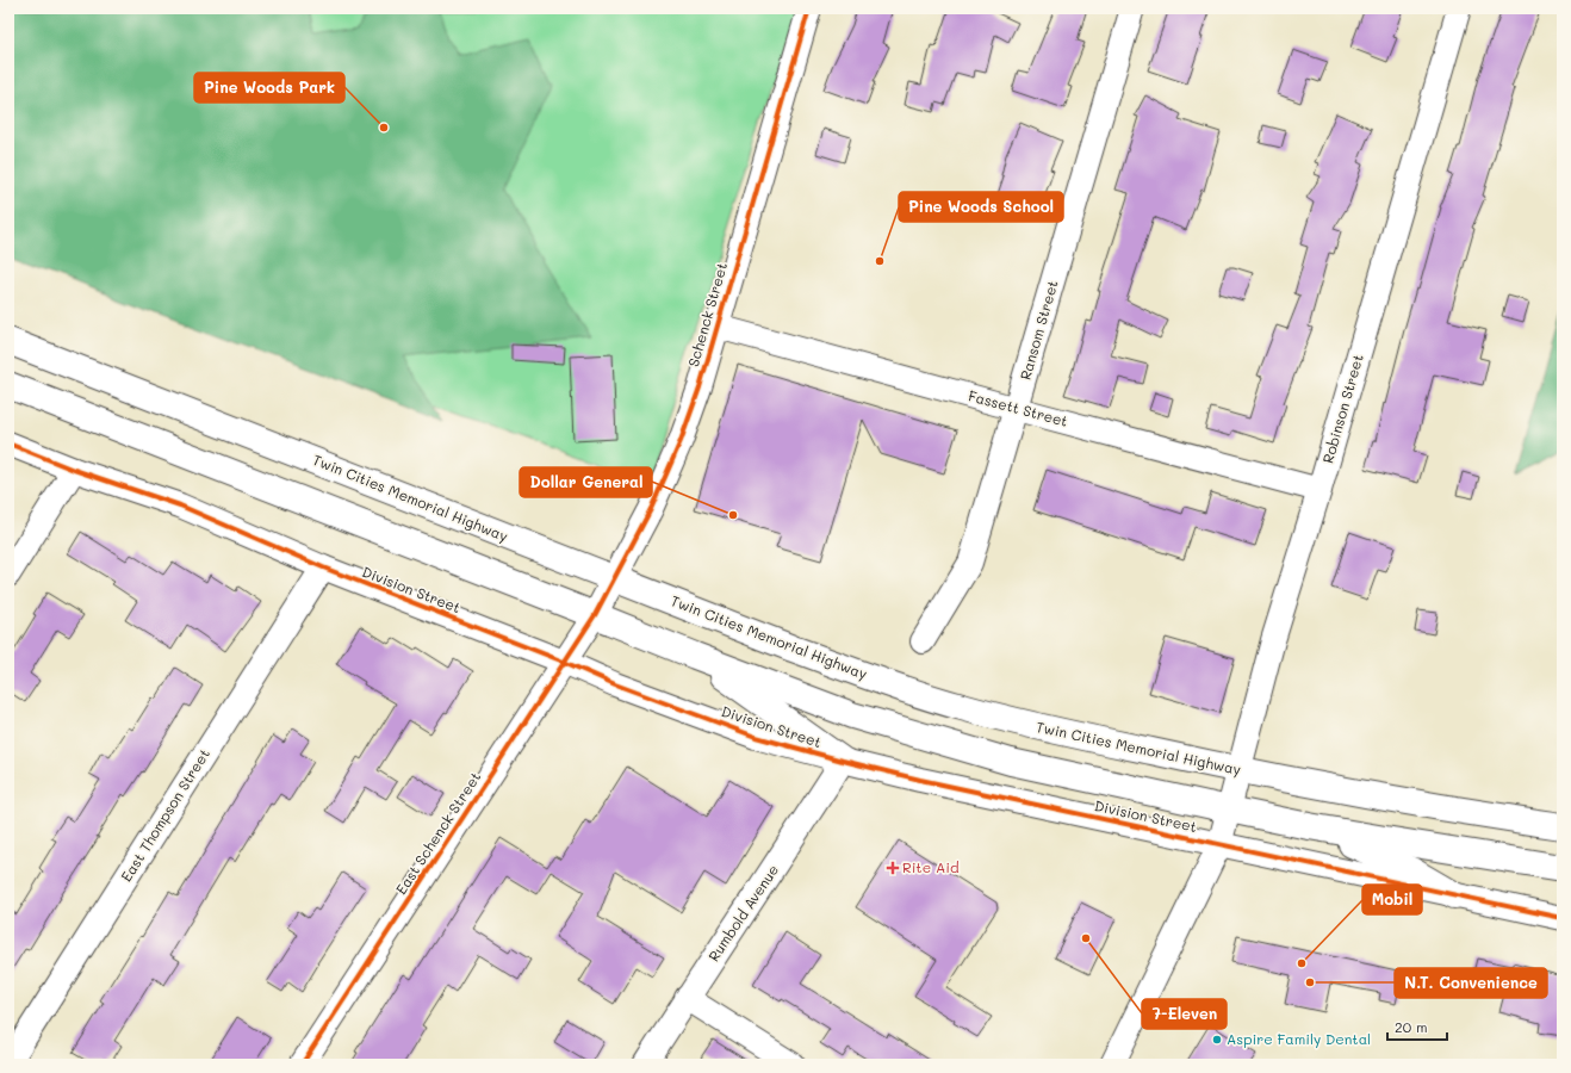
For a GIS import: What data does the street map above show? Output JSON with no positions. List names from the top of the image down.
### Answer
{
  "streets": {
    "main road": ["Twin Cities Memorial Highway"],
    "street": [
      "Schenck Street",
      "Ransom Street",
      "Fassett Street",
      "Robinson Street",
      "Division Street",
      "East Thompson Street",
      "East Schenck Street",
      "Rumbold Avenue"
    ]
  },
  "crossings": [
    ["Schenck Street", "Fassett Street"],
    ["Schenck Street", "Twin Cities Memorial Highway"],
    ["Schenck Street", "East Schenck Street"],
    ["Ransom Street", "Fassett Street"],
    ["Fassett Street", "Robinson Street"],
    ["Robinson Street", "Twin Cities Memorial Highway"],
    ["Robinson Street", "Division Street"],
    ["Division Street", "East Thompson Street"],
    ["Division Street", "East Schenck Street"],
    ["Division Street", "Rumbold Avenue"]
  ],
  "places": {
    "other": [
      "Pine Woods Park",
      "Pine Woods School",
      "Dollar General",
      "7-Eleven",
      "Mobil",
      "N.T. Convenience",
      "Aspire Family Dental"
    ],
    "health": ["Rite Aid"]
  },
  "scale_bar": "20 m"
}
